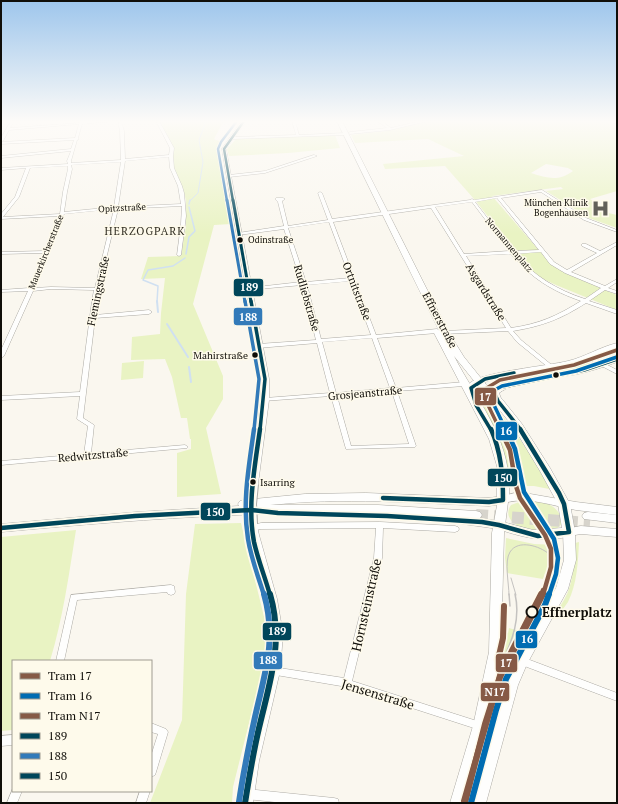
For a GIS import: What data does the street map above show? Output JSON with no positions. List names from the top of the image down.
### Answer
{
  "streets": {
    "main road": ["Effnerstraße"],
    "street": [
      "Opitzstraße",
      "Normannenplatz",
      "Mauerkircherstraße",
      "Flemingstraße",
      "Ortnitstraße",
      "Asgardstraße",
      "Rudliebstraße",
      "Grosjeanstraße",
      "Redwitzstraße",
      "Hornsteinstraße",
      "Jensenstraße"
    ]
  },
  "crossings": [
    ["Opitzstraße", "Mauerkircherstraße"],
    ["Opitzstraße", "Flemingstraße"],
    ["Flemingstraße", "Redwitzstraße"],
    ["Ortnitstraße", "Rudliebstraße"],
    ["Ortnitstraße", "Grosjeanstraße"],
    ["Rudliebstraße", "Grosjeanstraße"],
    ["Effnerstraße", "Grosjeanstraße"],
    ["Hornsteinstraße", "Jensenstraße"]
  ],
  "districts": ["HERZOGPARK"],
  "places": {
    "hospital": ["München Klinik Bogenhausen"],
    "other": [
      "Odinstraße",
      "Mahirstraße",
      "Isarring",
      "Effnerplatz"
    ]
  },
  "lines": [
    "transit line 189",
    "transit line 188",
    "tram line 17",
    "tram line 16",
    "transit line 150",
    "tram line N17"
  ],
  "legend": [
    "Tram 17",
    "Tram 16",
    "Tram N17",
    "189",
    "188",
    "150"
  ]
}
